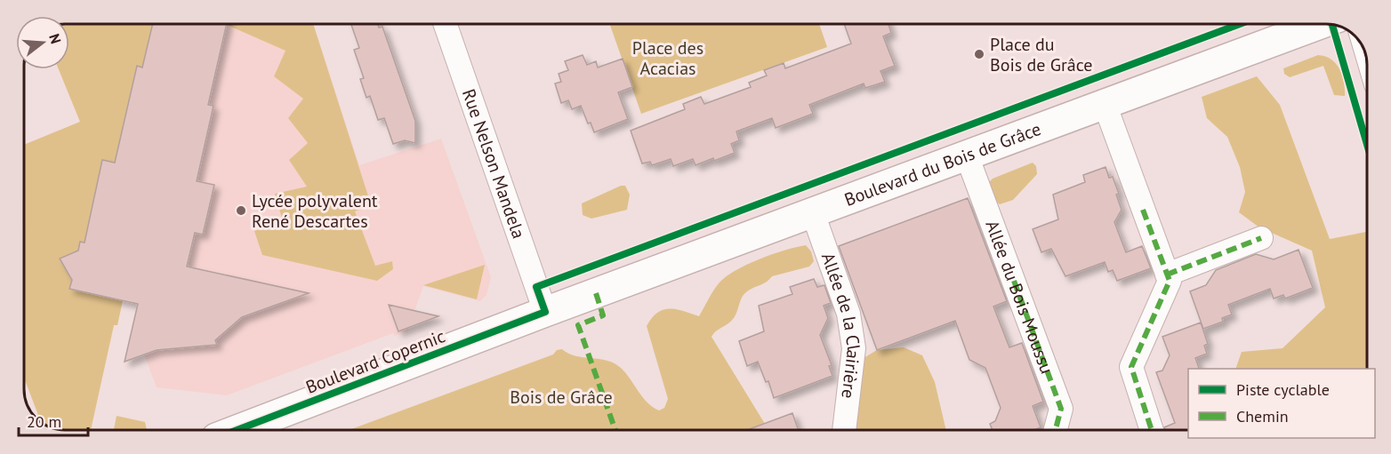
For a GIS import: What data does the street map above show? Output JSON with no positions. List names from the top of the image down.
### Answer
{
  "streets": {
    "street": [
      "Rue Nelson Mandela",
      "Boulevard du Bois de Grâce",
      "Allée du Bois Moussu",
      "Allée de la Clairière",
      "Boulevard Copernic"
    ]
  },
  "crossings": [
    ["Rue Nelson Mandela", "Boulevard du Bois de Grâce"],
    ["Rue Nelson Mandela", "Boulevard Copernic"],
    ["Boulevard du Bois de Grâce", "Allée du Bois Moussu"],
    ["Boulevard du Bois de Grâce", "Allée de la Clairière"],
    ["Boulevard du Bois de Grâce", "Boulevard Copernic"]
  ],
  "parks": ["Place des Acacias", "Bois de Grâce"],
  "places": ["Place du Bois de Grâce", "Lycée polyvalent René Descartes"],
  "legend": ["Piste cyclable", "Chemin"],
  "scale_bar": "20 m",
  "north": "right"
}
